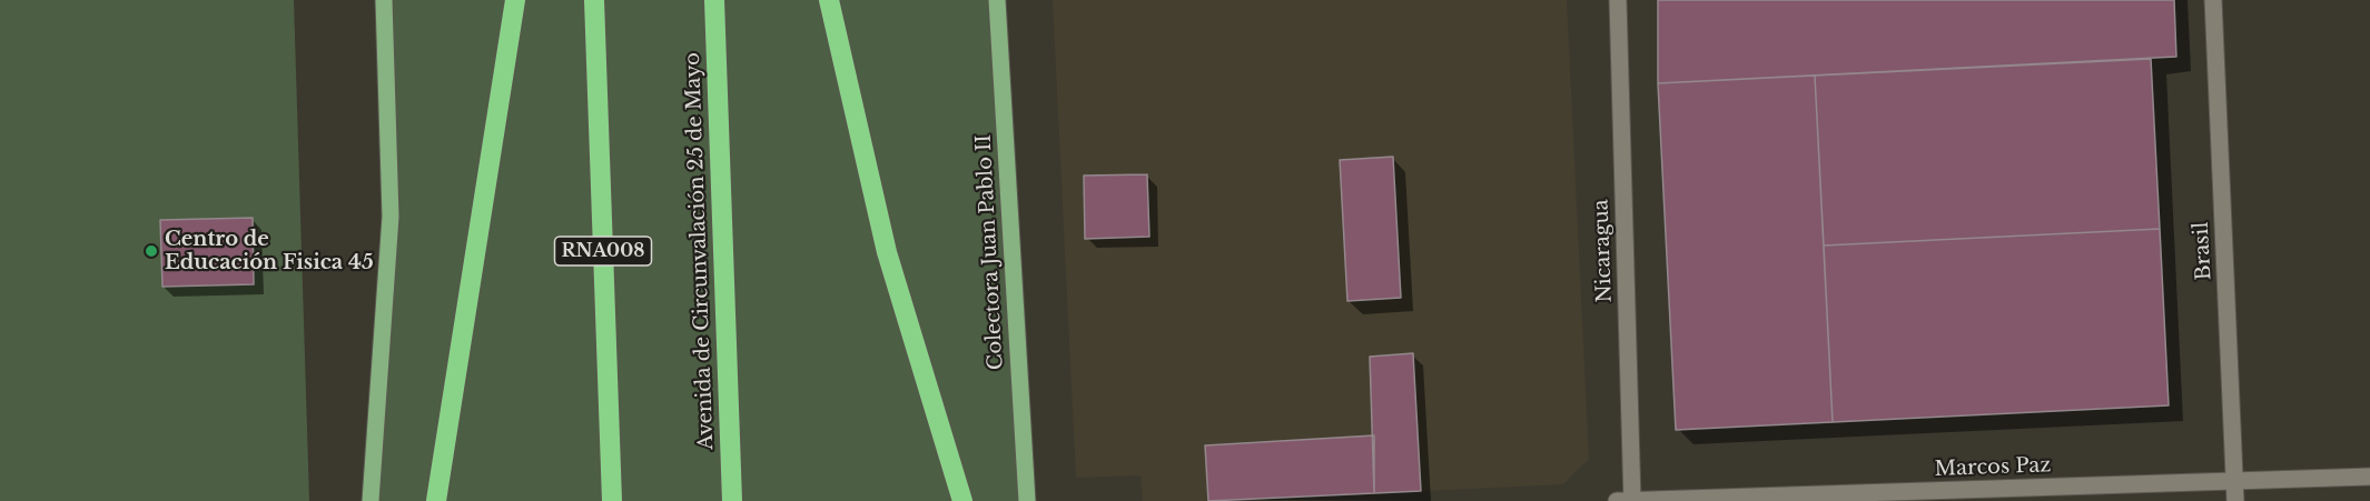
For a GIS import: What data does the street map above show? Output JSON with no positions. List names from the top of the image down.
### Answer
{
  "streets": {
    "highway": ["RNA008", "Avenida de Circunvalación 25 de Mayo"],
    "main road": ["Colectora Juan Pablo II"],
    "street": ["Nicaragua", "Brasil", "Marcos Paz"]
  },
  "crossings": [
    ["Nicaragua", "Marcos Paz"],
    ["Brasil", "Marcos Paz"]
  ],
  "places": ["Centro de Educación Fisica 45"]
}
